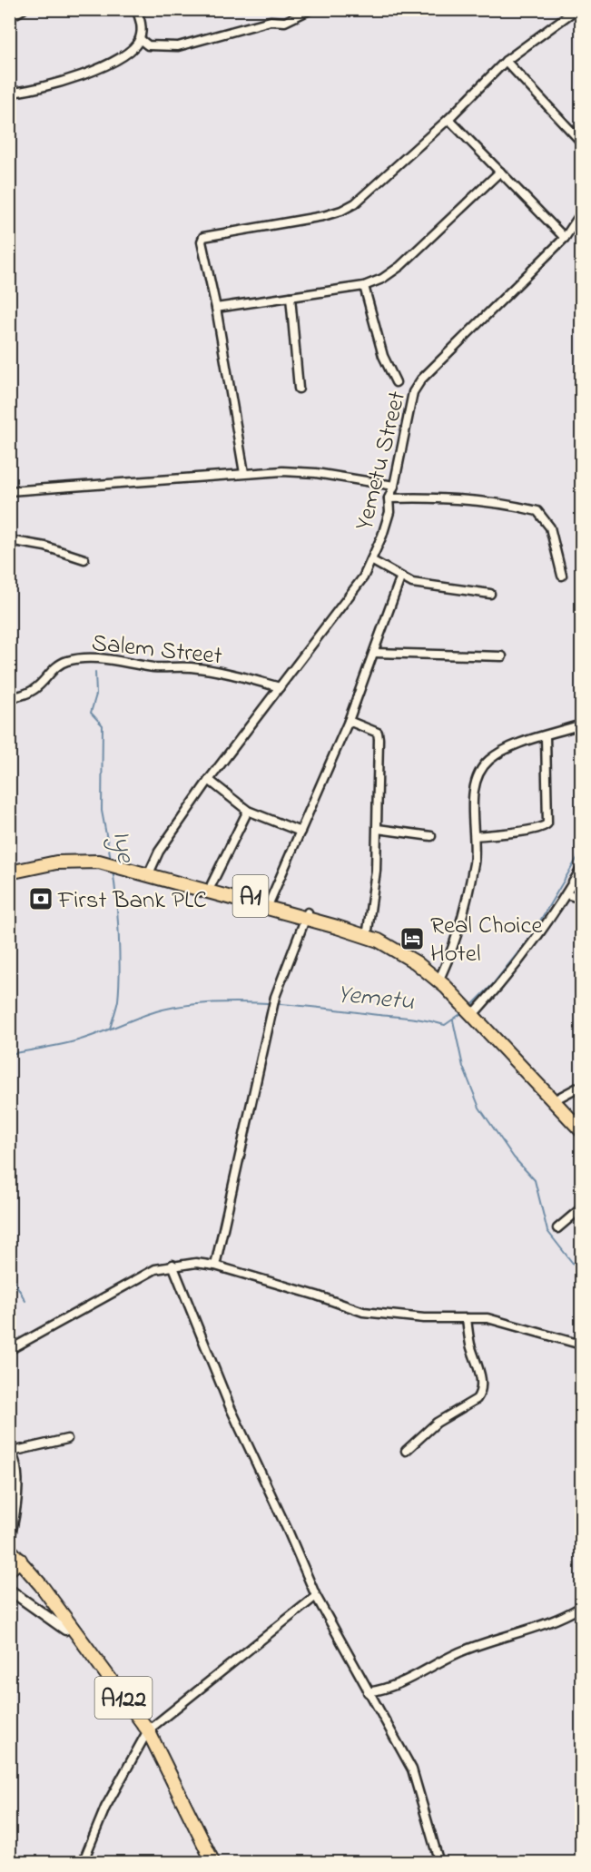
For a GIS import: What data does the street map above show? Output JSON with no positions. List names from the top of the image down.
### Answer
{
  "streets": {
    "highway": ["A1", "A122"],
    "street": ["Yemetu Street", "Salem Street"]
  },
  "crossings": [
    ["Yemetu Street", "Salem Street"],
    ["Yemetu Street", "A1"]
  ],
  "water": ["Iye", "Yemetu"],
  "places": {
    "bank": ["First Bank PLC"],
    "hotel": ["Real Choice Hotel"]
  }
}
